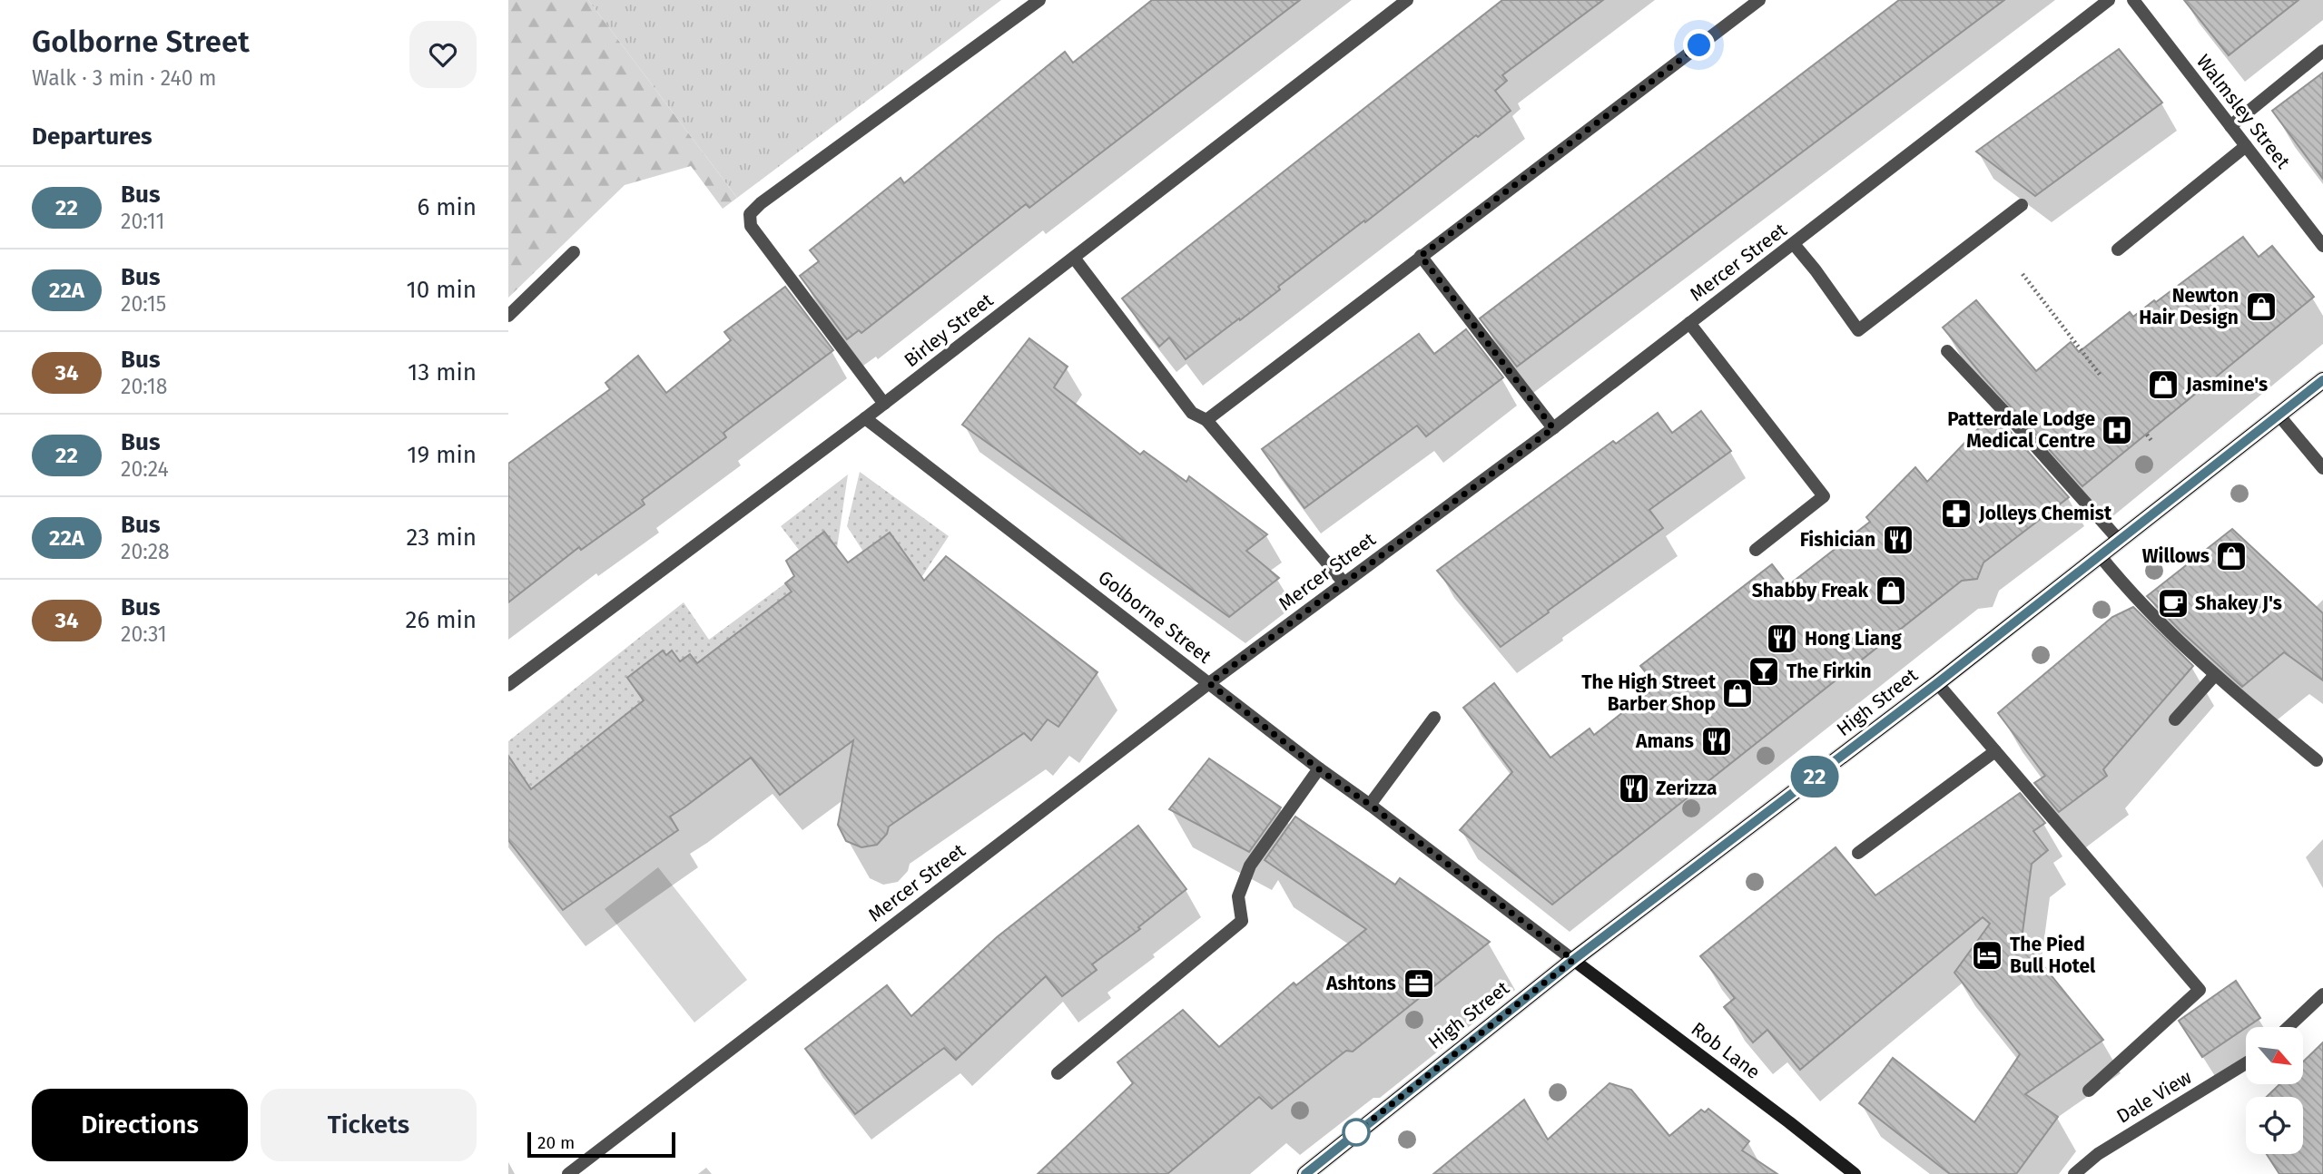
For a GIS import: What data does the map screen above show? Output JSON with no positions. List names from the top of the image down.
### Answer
{
  "streets": {
    "main road": ["High Street"],
    "street": [
      "Walmsley Street",
      "Mercer Street",
      "Birley Street",
      "Golborne Street",
      "Rob Lane",
      "Dale View"
    ]
  },
  "crossings": [
    ["Mercer Street", "Golborne Street"],
    ["Birley Street", "Golborne Street"],
    ["Golborne Street", "High Street"],
    ["Golborne Street", "Rob Lane"],
    ["High Street", "Rob Lane"]
  ],
  "places": {
    "shop": [
      "Newton Hair Design",
      "Jasmine's",
      "Willows",
      "Shabby Freak",
      "The High Street Barber Shop"
    ],
    "hospital": ["Patterdale Lodge Medical Centre"],
    "pharmacy": ["Jolleys Chemist"],
    "restaurant": [
      "Fishician",
      "Hong Liang",
      "Amans",
      "Zerizza"
    ],
    "cafe": ["Shakey J's"],
    "bar": ["The Firkin"],
    "hotel": ["The Pied Bull Hotel"],
    "office": ["Ashtons"]
  },
  "lines": ["bus line 22"],
  "scale_bar": "20 m",
  "north": "bottom right",
  "page": {
    "heading": [
      ["Golborne Street", "Walk · 3 min · 240 m"],
      "Departures"
    ],
    "on_map": "22",
    "list": [
      {
        "mark": "22",
        "name": "Bus",
        "note": "20:11",
        "value": "6 min"
      },
      {
        "mark": "22A",
        "name": "Bus",
        "note": "20:15",
        "value": "10 min"
      },
      {
        "mark": "34",
        "name": "Bus",
        "note": "20:18",
        "value": "13 min"
      },
      {
        "mark": "22",
        "name": "Bus",
        "note": "20:24",
        "value": "19 min"
      },
      {
        "mark": "22A",
        "name": "Bus",
        "note": "20:28",
        "value": "23 min"
      },
      {
        "mark": "34",
        "name": "Bus",
        "note": "20:31",
        "value": "26 min"
      }
    ],
    "buttons": ["Directions", "Tickets"],
    "scale": "20 m"
  }
}
